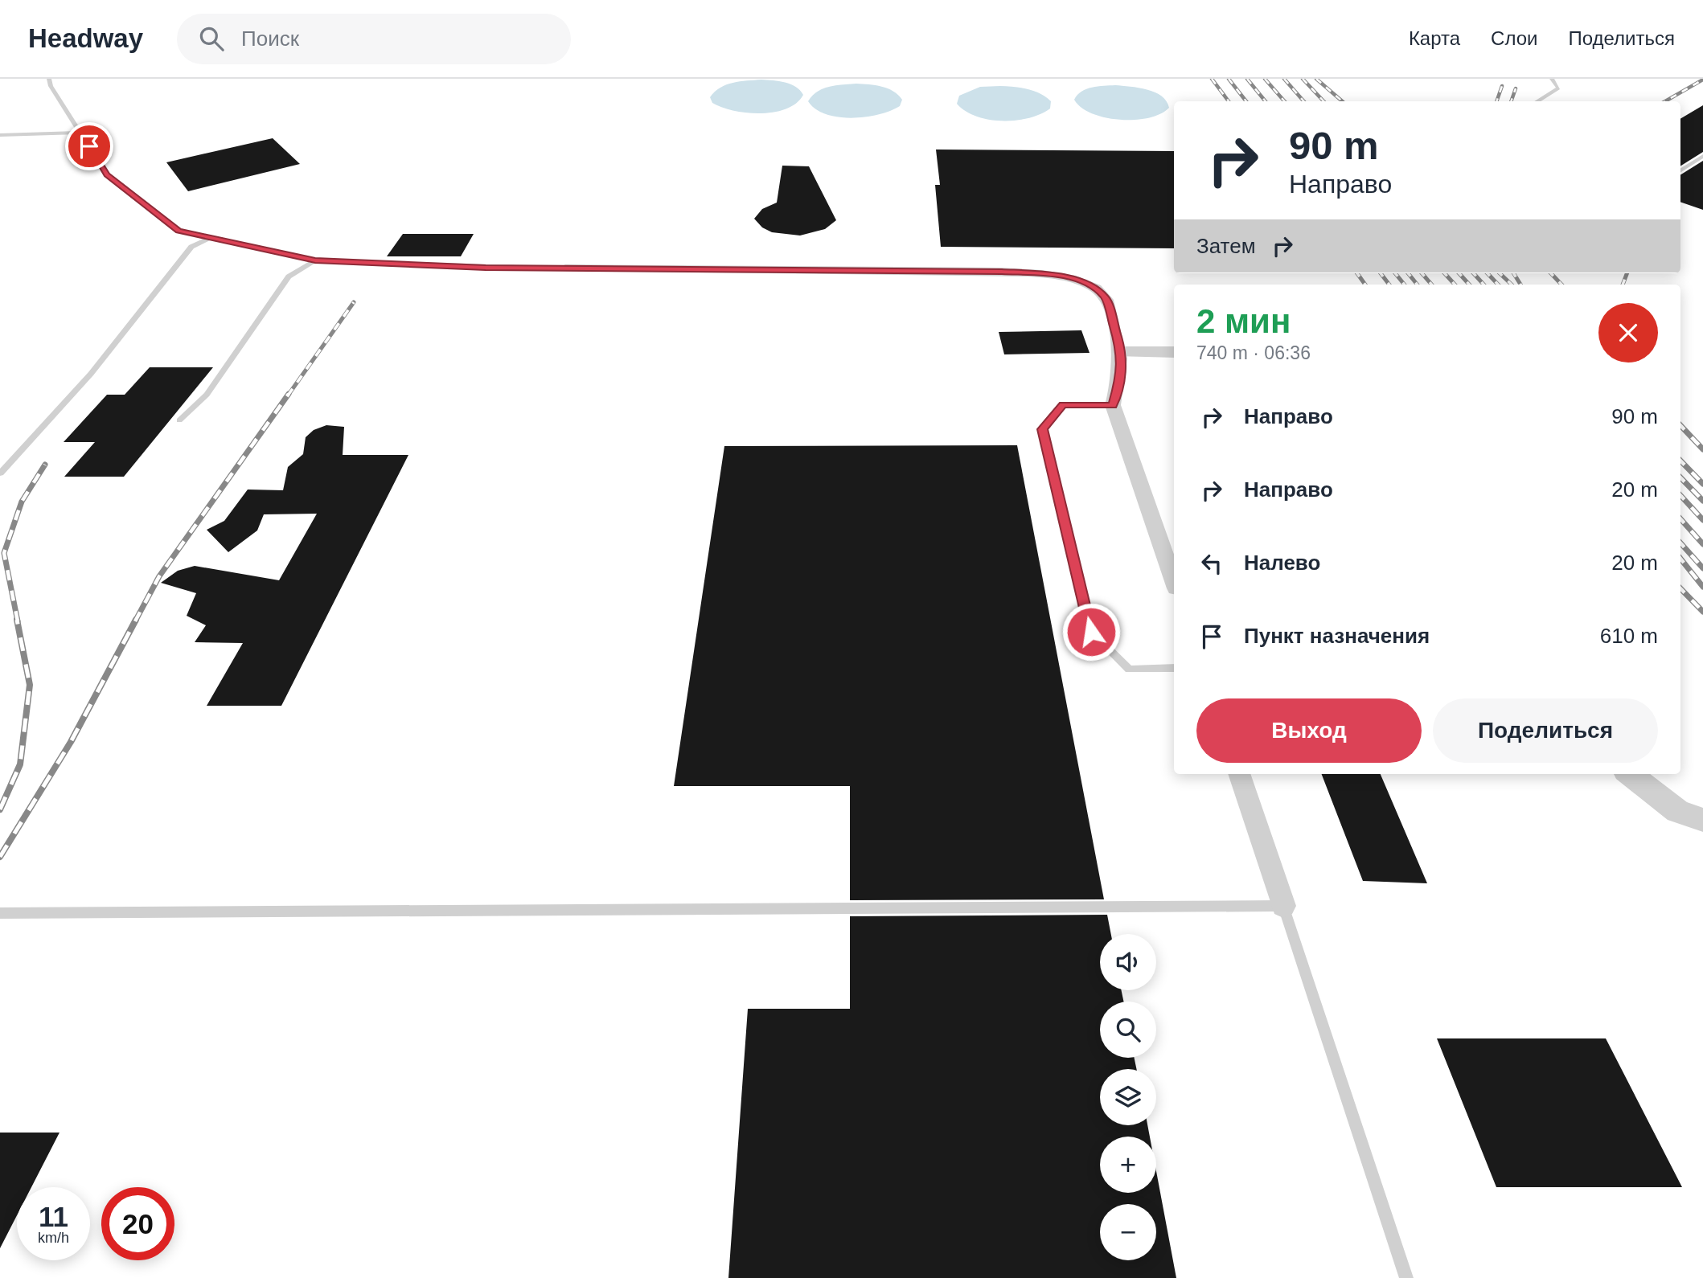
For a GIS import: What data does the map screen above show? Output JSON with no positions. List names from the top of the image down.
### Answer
{
  "page": {
    "header": "Headway",
    "search": "Поиск",
    "nav": ["Карта", "Слои", "Поделиться"],
    "turn": ["90 m", "Направо"],
    "then": "Затем",
    "heading": ["2 мин", "740 m · 06:36"],
    "list": [
      {
        "name": "Направо",
        "value": "90 m"
      },
      {
        "name": "Направо",
        "value": "20 m"
      },
      {
        "name": "Налево",
        "value": "20 m"
      },
      {
        "name": "Пункт назначения",
        "value": "610 m"
      }
    ],
    "buttons": ["Выход", "Поделиться"],
    "map_buttons": ["+", "−"],
    "speed": "11 km/h",
    "limit": "20"
  }
}
